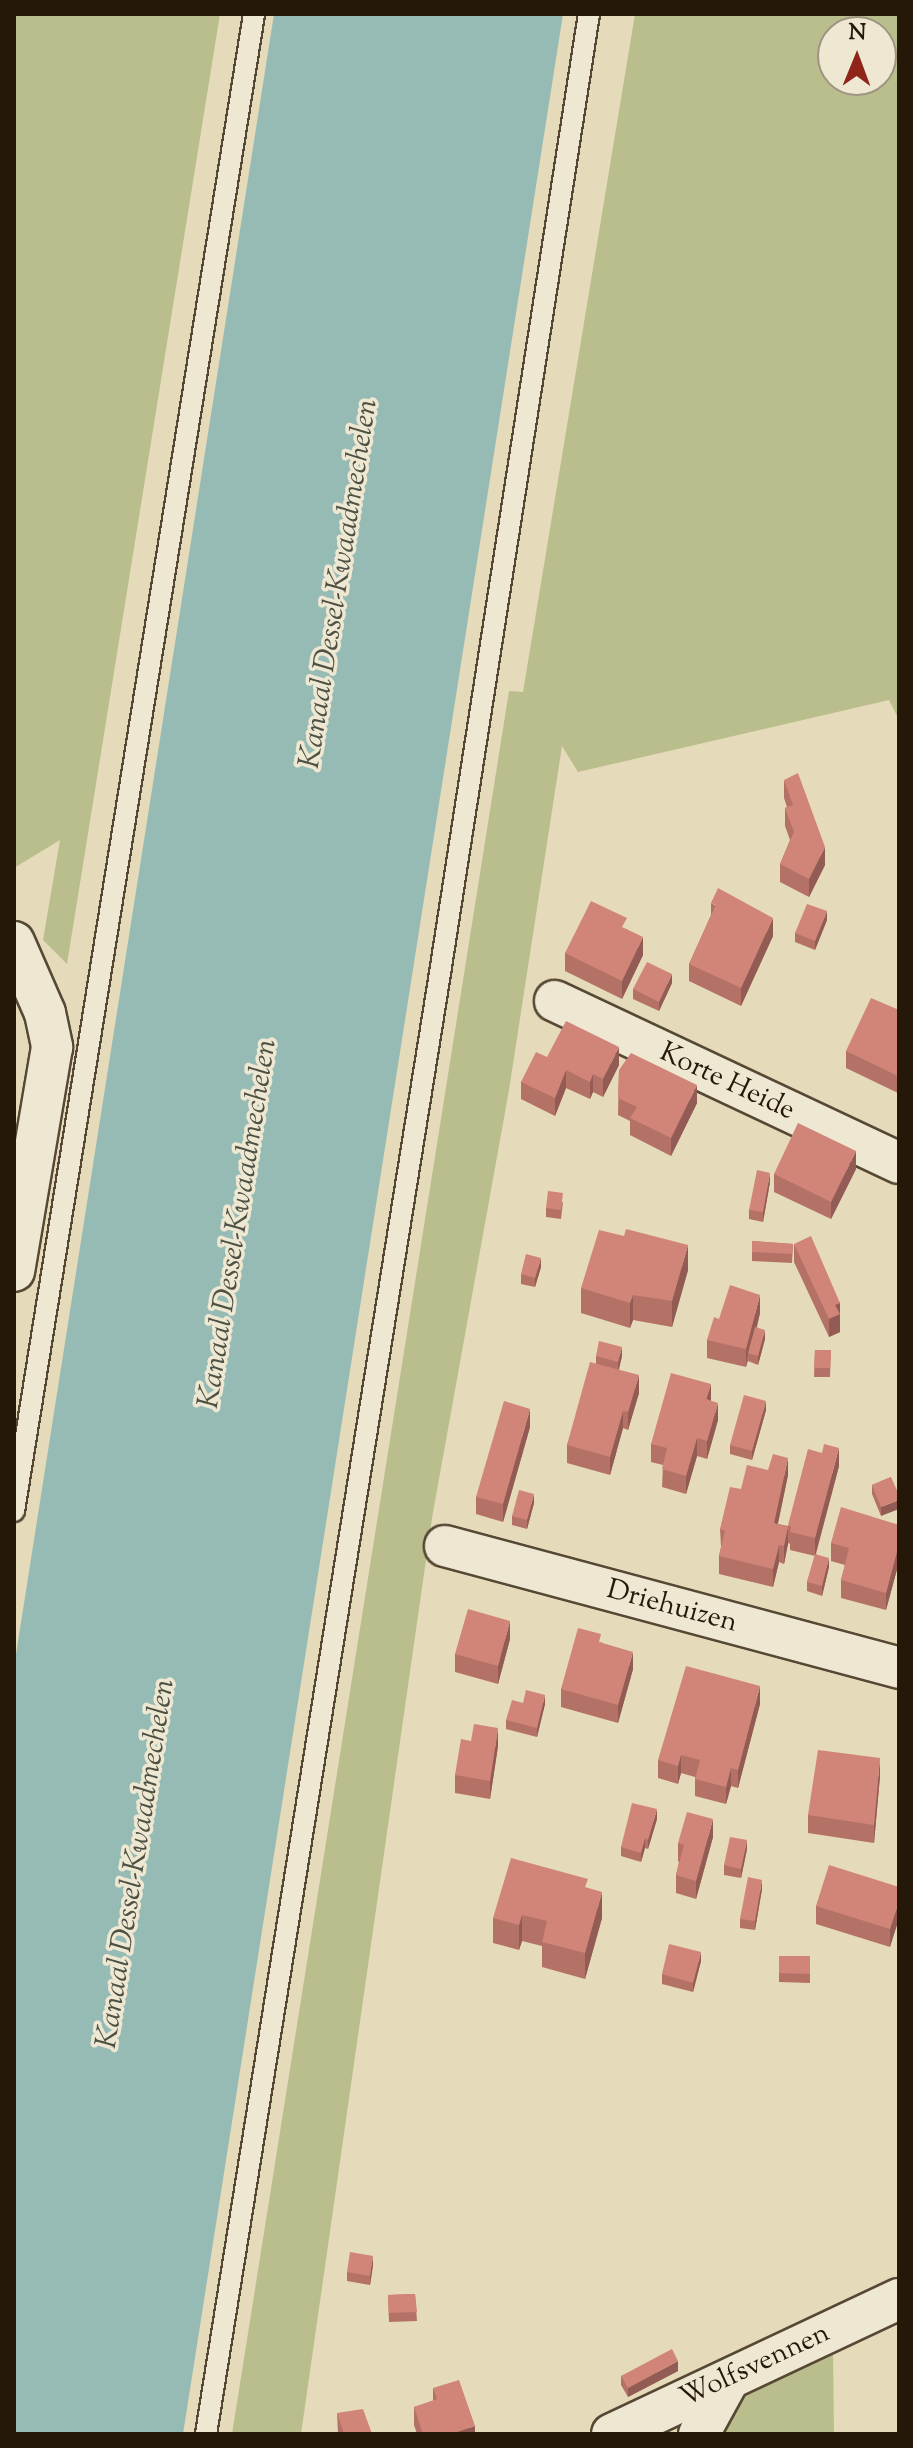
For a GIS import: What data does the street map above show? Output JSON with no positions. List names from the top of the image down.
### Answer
{
  "streets": {
    "street": ["Korte Heide", "Driehuizen", "Wolfsvennen"]
  },
  "water": ["Kanaal Dessel-Kwaadmechelen"],
  "north": "top"
}
